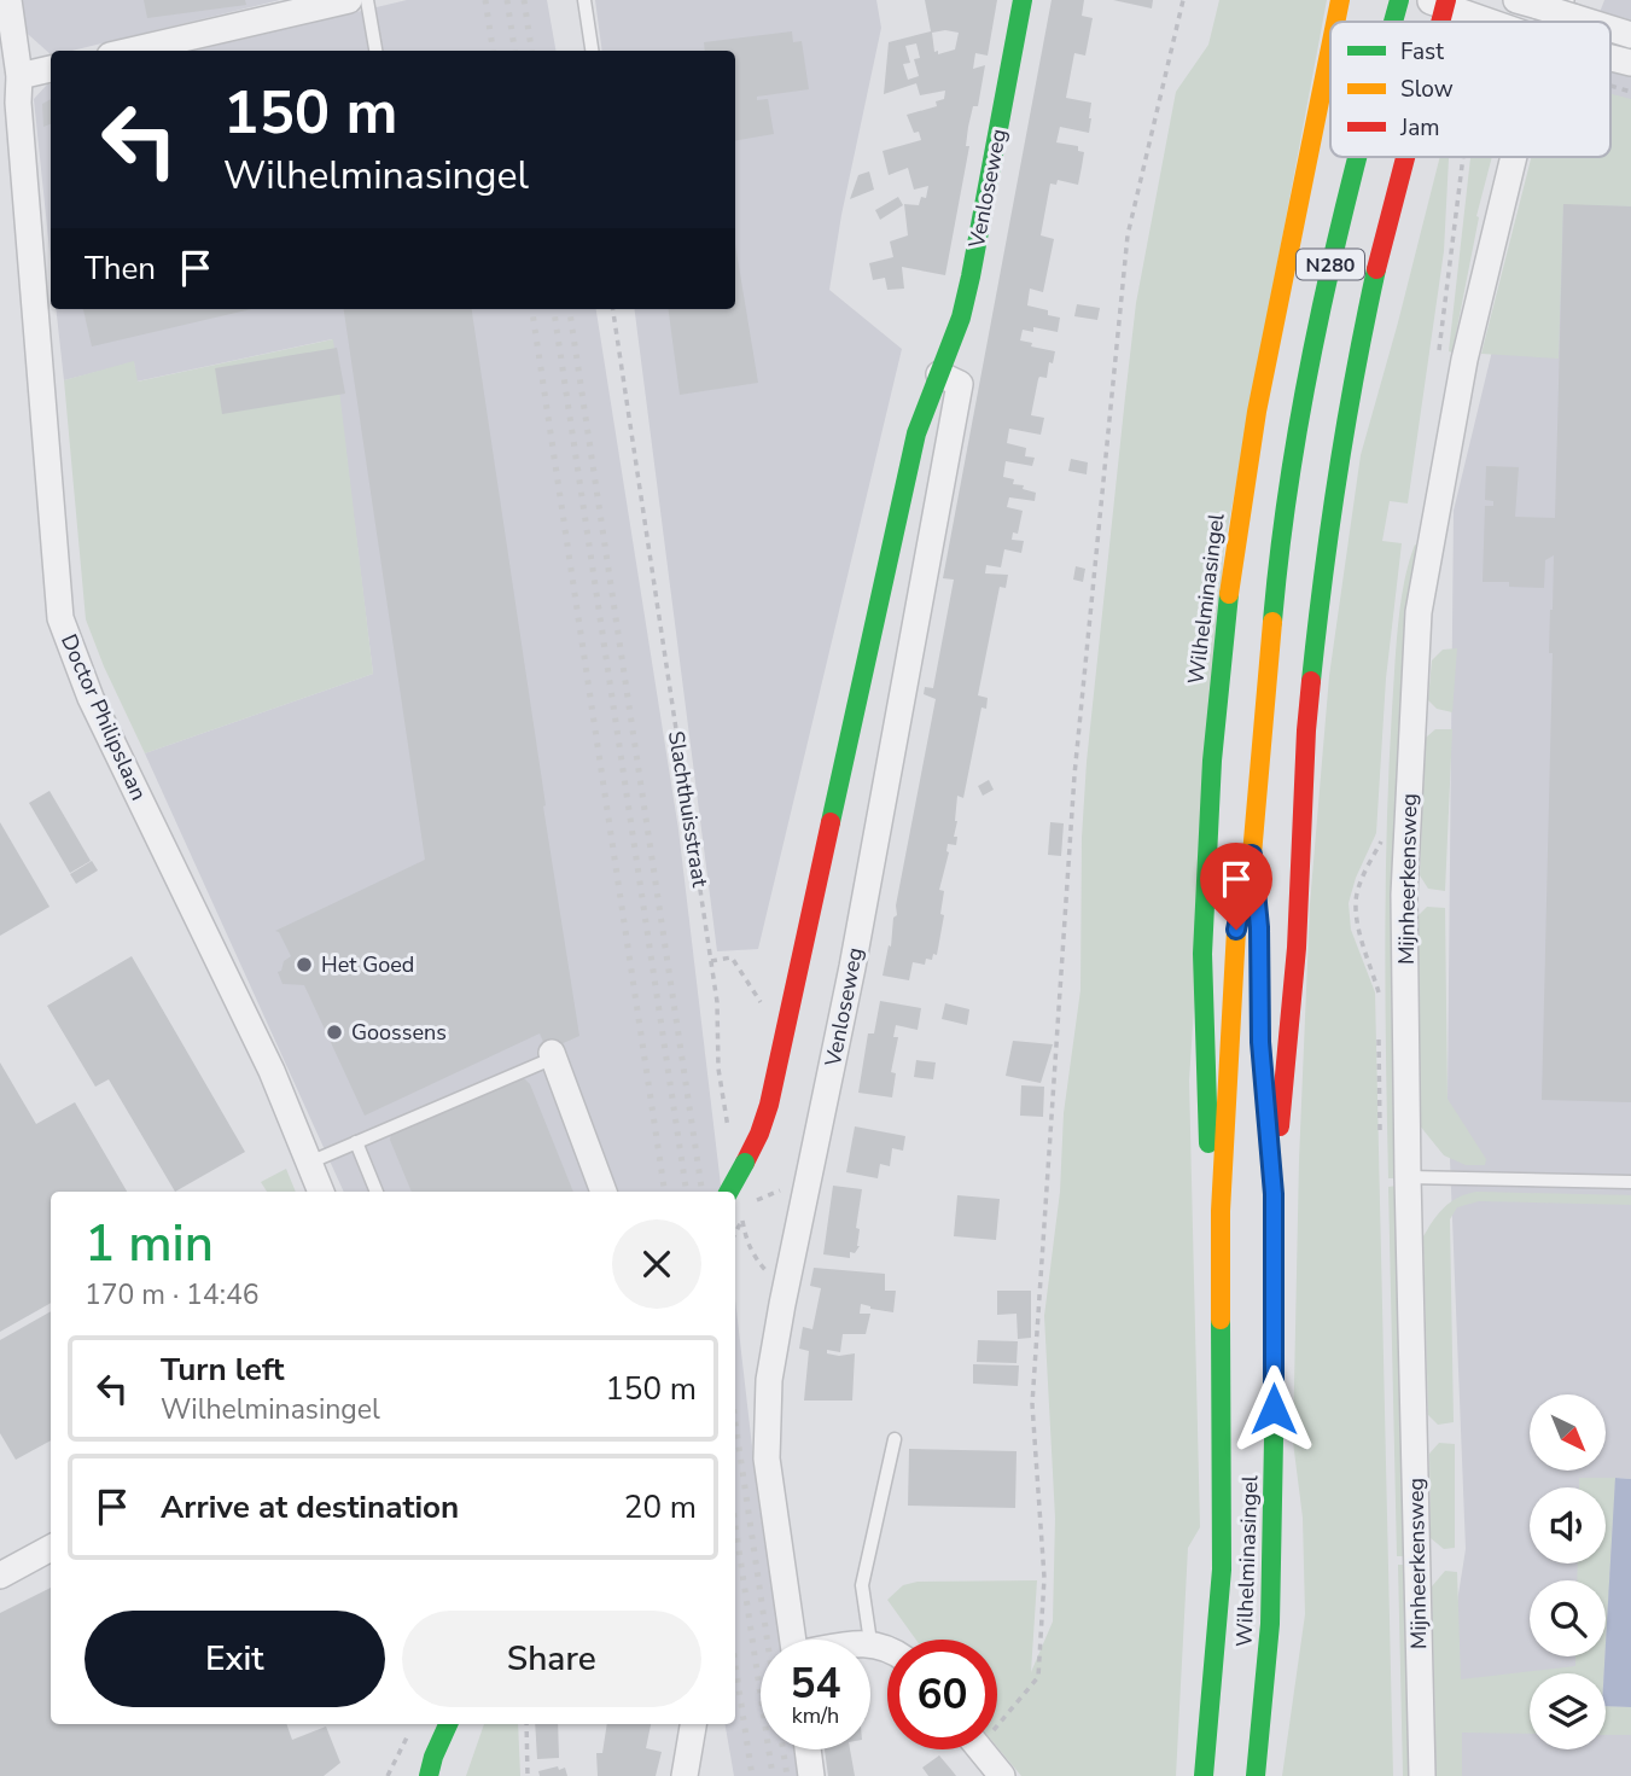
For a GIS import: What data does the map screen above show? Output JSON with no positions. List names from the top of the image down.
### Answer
{
  "streets": {
    "main road": ["Venloseweg", "N280", "Wilhelminasingel"],
    "street": ["Doctor Philipslaan", "Mijnheerkensweg"],
    "path": ["Slachthuisstraat"]
  },
  "places": ["Het Goed", "Goossens"],
  "legend": ["Fast", "Slow", "Jam"],
  "north": "bottom right",
  "page": {
    "turn": ["150 m", "Wilhelminasingel"],
    "then": "Then",
    "heading": ["1 min", "170 m · 14:46"],
    "list": [
      {
        "name": "Turn left",
        "note": "Wilhelminasingel",
        "value": "150 m"
      },
      {
        "name": "Arrive at destination",
        "value": "20 m"
      }
    ],
    "buttons": ["Exit", "Share"],
    "speed": "54 km/h",
    "limit": "60"
  }
}
